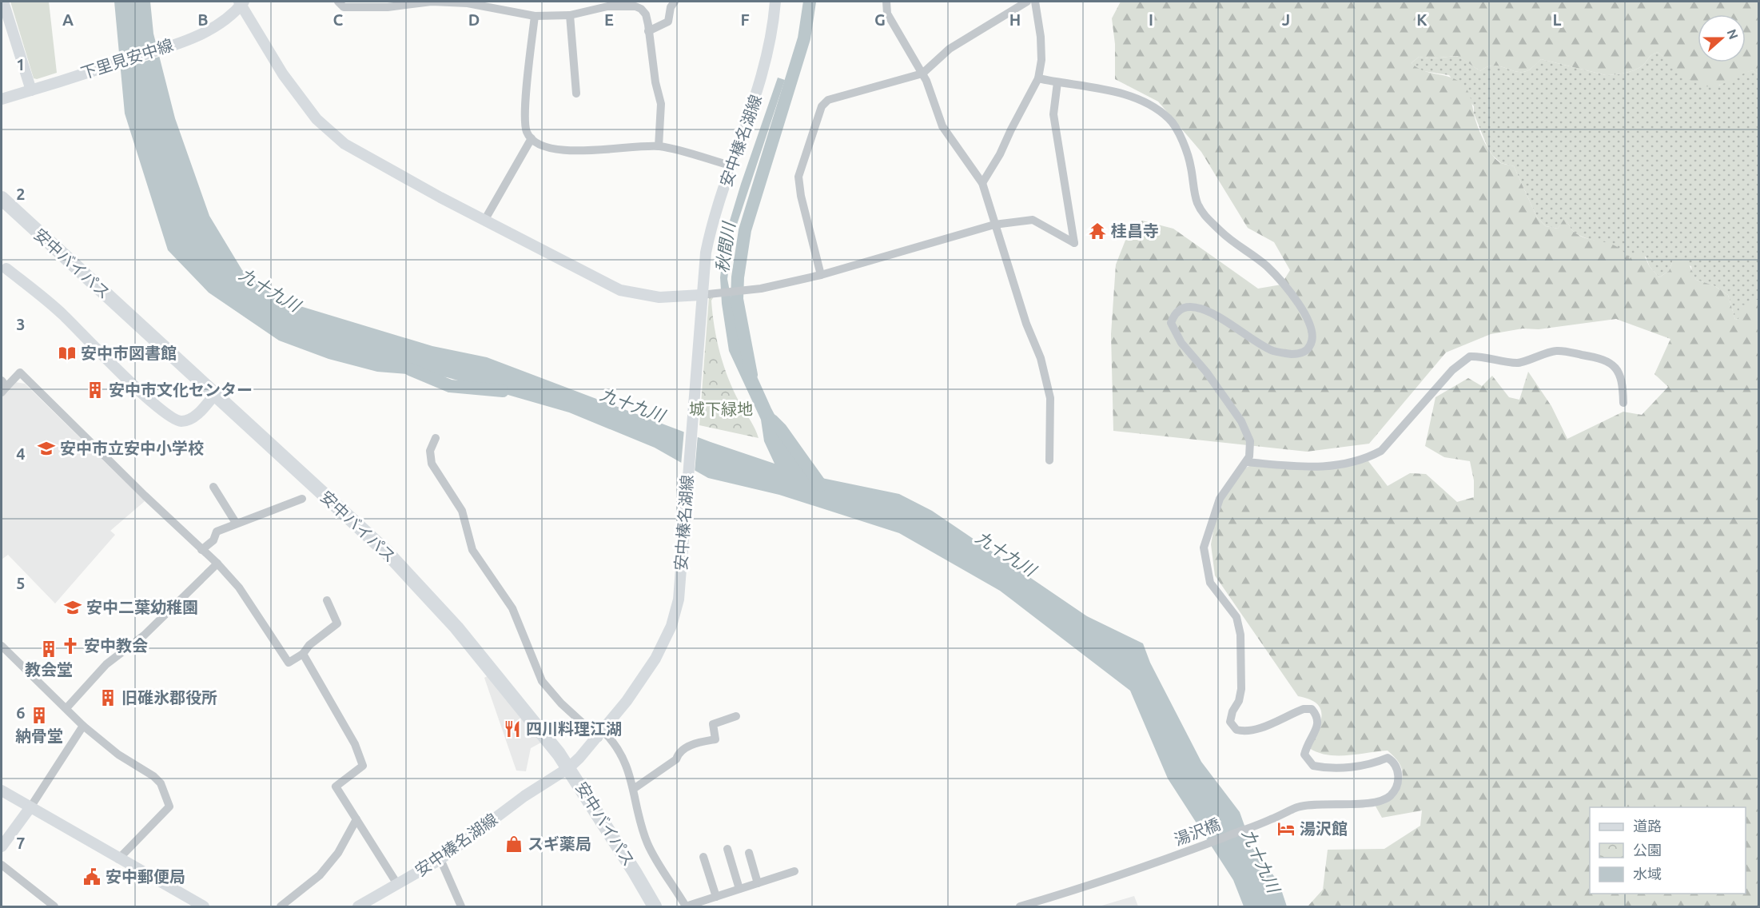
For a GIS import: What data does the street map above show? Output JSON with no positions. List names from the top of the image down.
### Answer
{
  "streets": {
    "highway": ["安中バイパス"],
    "main road": ["下里見安中線", "安中榛名湖線"],
    "street": ["湯沢橋"]
  },
  "crossings": [
    ["安中榛名湖線", "安中バイパス"]
  ],
  "water": ["秋間川", "九十九川"],
  "parks": ["城下緑地"],
  "places": {
    "temple": ["桂昌寺"],
    "library": ["安中市図書館"],
    "building": [
      "安中市文化センター",
      "教会堂",
      "旧碓氷郡役所",
      "納骨堂"
    ],
    "school or university": ["安中市立安中小学校", "安中二葉幼稚園"],
    "church": ["安中教会"],
    "restaurant": ["四川料理江湖"],
    "hotel": ["湯沢館"],
    "shop": ["スギ薬局"],
    "public building": ["安中郵便局"]
  },
  "legend": ["道路", "公園", "水域"],
  "north": "right",
  "grid": {
    "columns": [
      "A",
      "B",
      "C",
      "D",
      "E",
      "F",
      "G",
      "H",
      "I",
      "J",
      "K",
      "L"
    ],
    "rows": [
      "1",
      "2",
      "3",
      "4",
      "5",
      "6",
      "7"
    ]
  }
}
